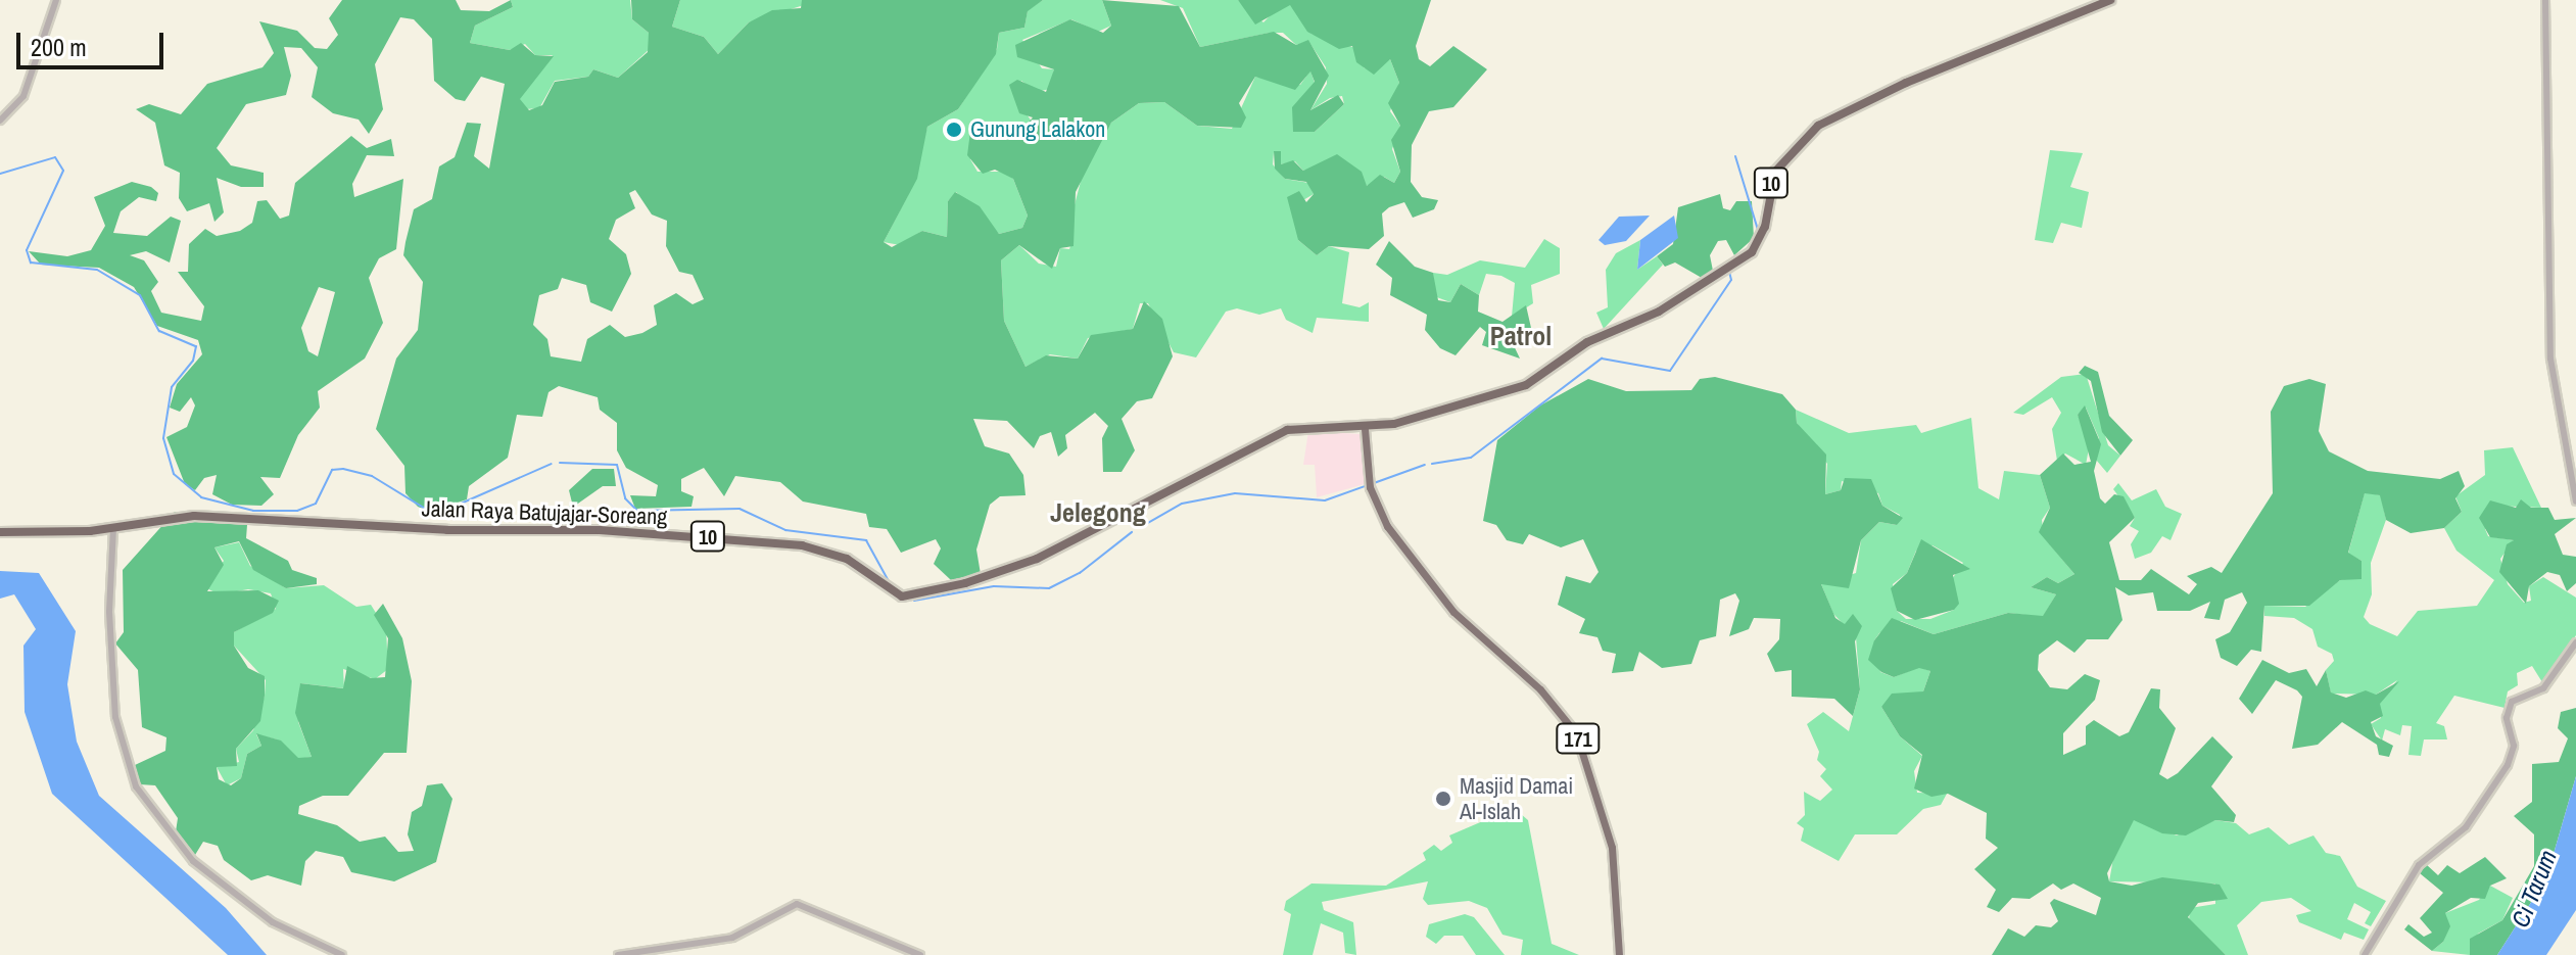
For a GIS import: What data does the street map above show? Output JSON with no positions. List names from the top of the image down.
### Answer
{
  "streets": {
    "highway": ["10", "Jalan Raya Batujajar-Soreang"],
    "main road": ["171"]
  },
  "crossings": [
    ["Jalan Raya Batujajar-Soreang", "171"]
  ],
  "districts": ["Patrol", "Jelegong"],
  "water": ["Ci Tarum"],
  "places": ["Gunung Lalakon", "Masjid Damai Al-Islah"],
  "scale_bar": "200 m"
}
